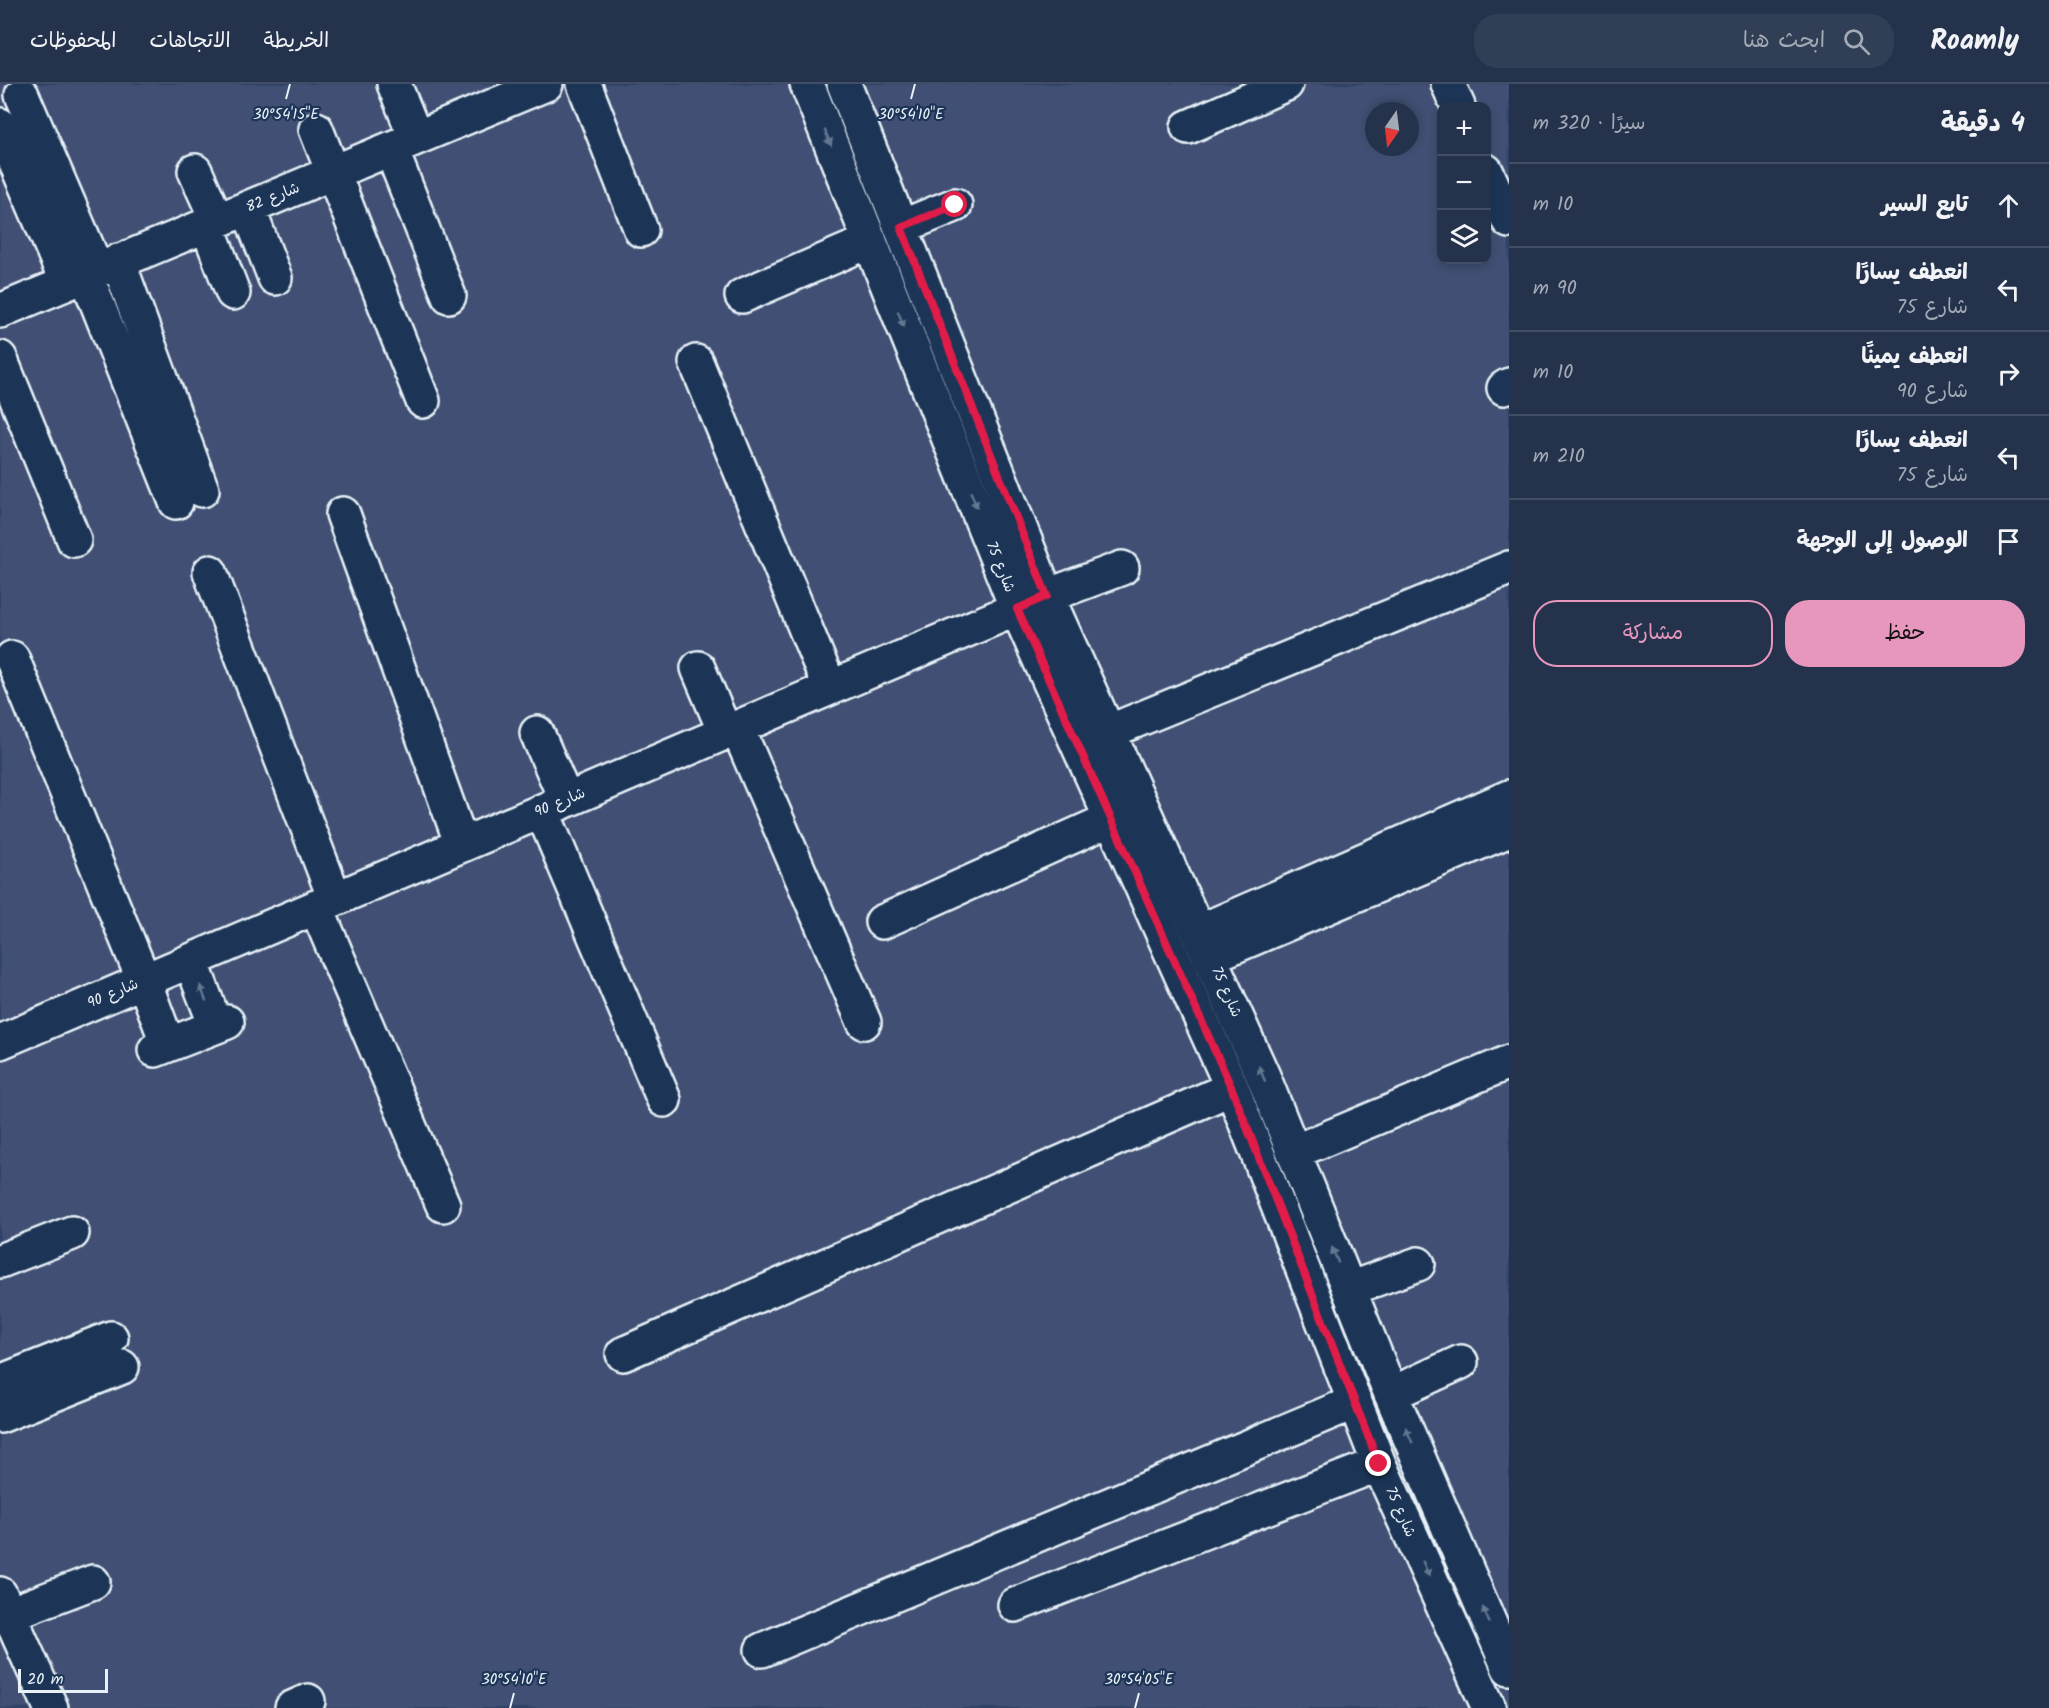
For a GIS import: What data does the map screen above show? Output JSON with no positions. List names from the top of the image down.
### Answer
{
  "streets": {
    "lane": ["شارع 82", "شارع 75", "شارع 90"]
  },
  "crossings": [
    ["شارع 75", "شارع 90"]
  ],
  "scale_bar": "20 m",
  "north": "bottom",
  "page": {
    "header": "Roamly",
    "search": "ابحث هنا",
    "nav": ["الخريطة", "الاتجاهات", "المحفوظات"],
    "heading": ["4 دقيقة", "سيرًا · 320 m"],
    "map_buttons": ["+", "−"],
    "list": [
      ["تابع السير", "10 m"],
      ["انعطف يسارًا", "شارع 75", "90 m"],
      ["انعطف يمينًا", "شارع 90", "10 m"],
      ["انعطف يسارًا", "شارع 75", "210 m"],
      "الوصول إلى الوجهة"
    ],
    "buttons": ["حفظ", "مشاركة"],
    "scale": "20 m"
  },
  "coordinates": ["30°54'15\"E", "30°54'10\"E", "30°54'05\"E"]
}
